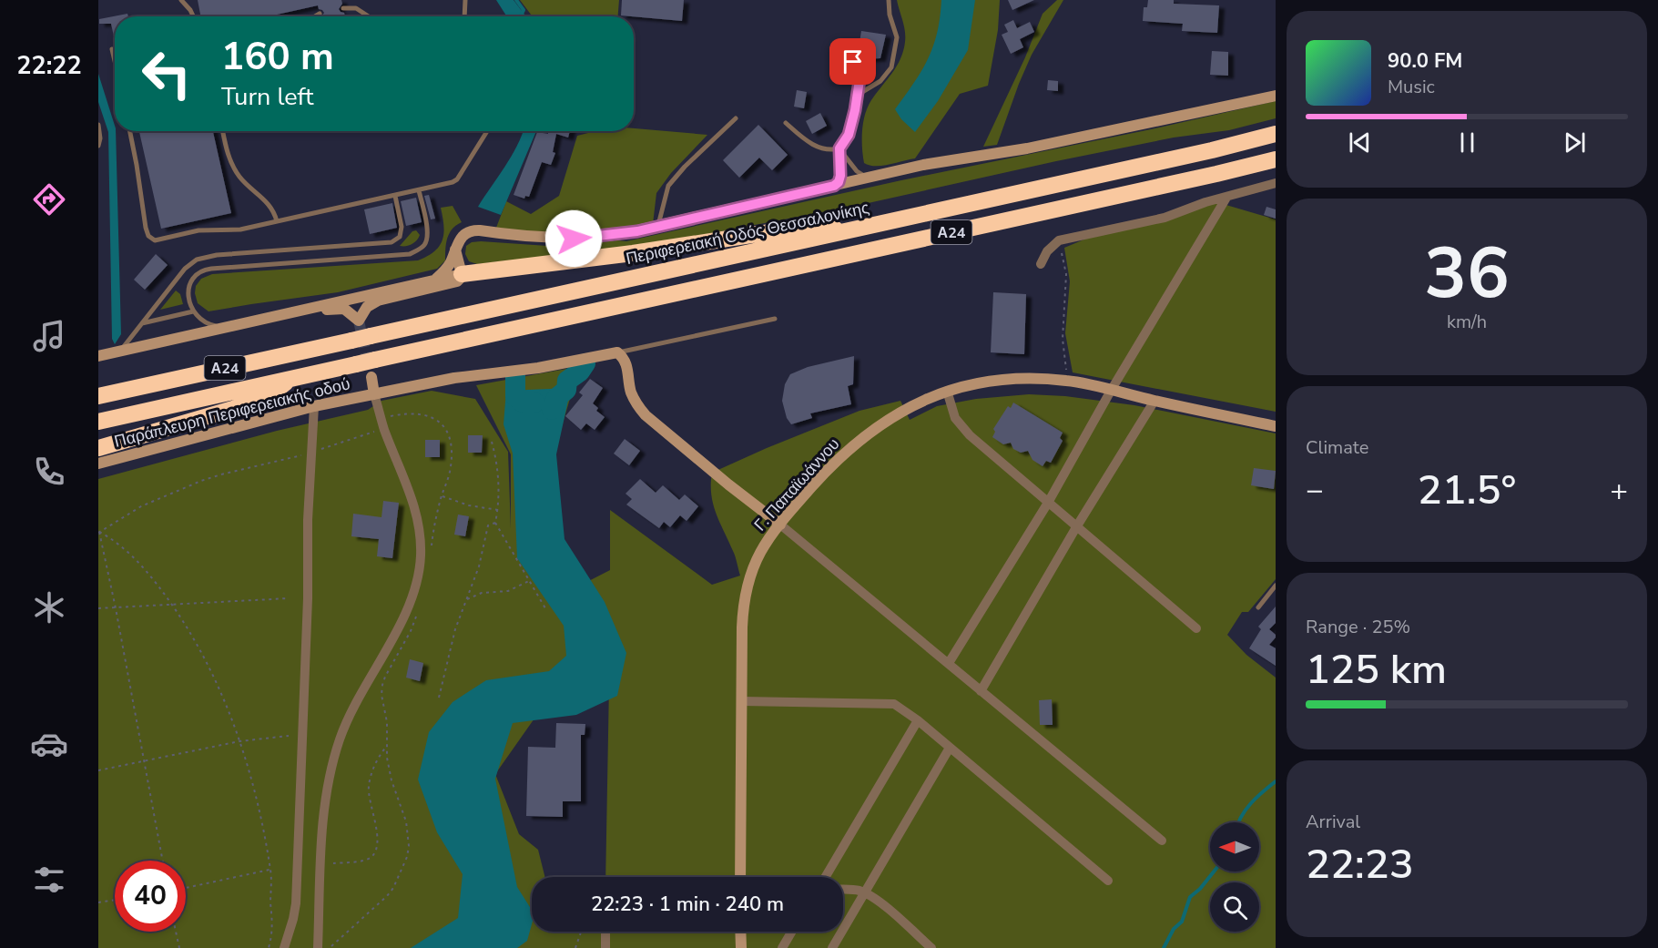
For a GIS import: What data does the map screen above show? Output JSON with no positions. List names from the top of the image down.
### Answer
{
  "streets": {
    "highway": ["Α24", "Περιφερειακή Οδός Θεσσαλονίκης"],
    "street": ["Παράπλευρη Περιφερειακής οδού", "Γ. Παπαϊωάννου"]
  },
  "north": "left",
  "page": {
    "tabs": "22:22",
    "turn": ["160 m", "Turn left"],
    "song": ["90.0 FM", "Music"],
    "tile": [
      ["36", "km/h"],
      "Climate",
      ["Range · 25%", "125 km"],
      ["Arrival", "22:23"]
    ],
    "heat": ["−", "21.5°", "+"],
    "limit": "40",
    "trip": "22:23 · 1 min · 240 m"
  }
}
